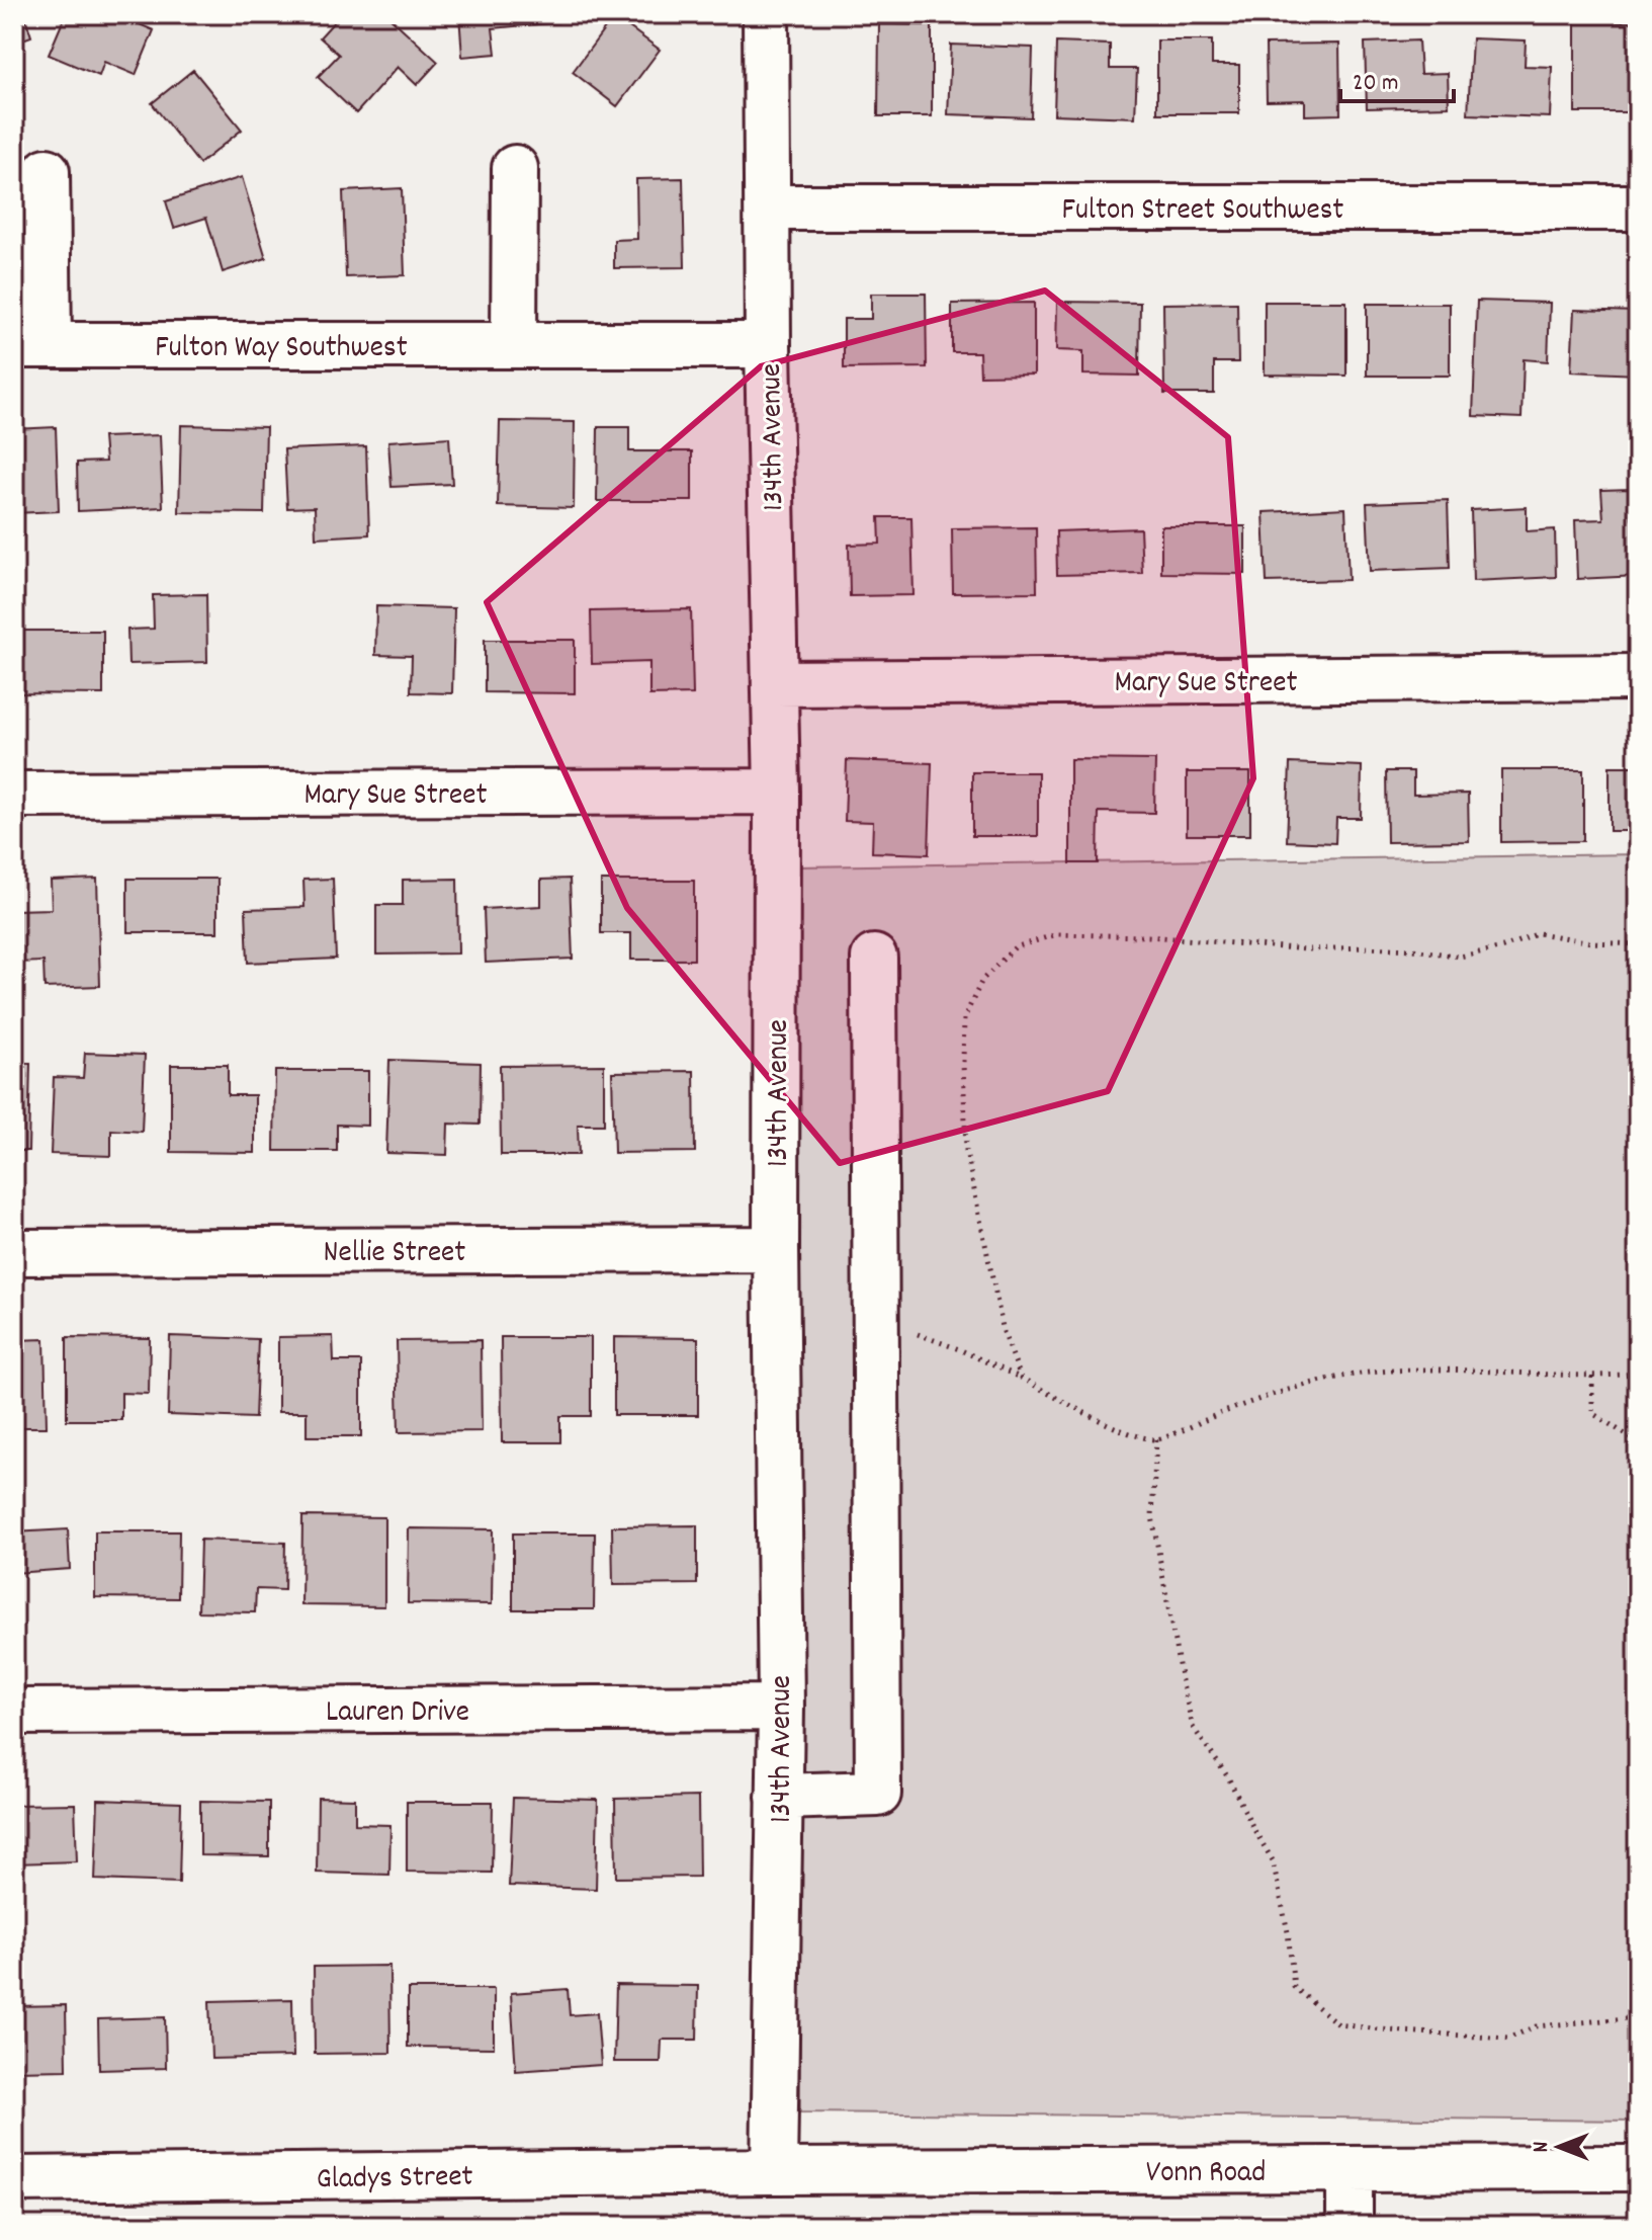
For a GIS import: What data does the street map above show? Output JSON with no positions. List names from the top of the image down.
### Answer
{
  "streets": {
    "street": [
      "Fulton Street Southwest",
      "Fulton Way Southwest",
      "134th Avenue",
      "Mary Sue Street",
      "Nellie Street",
      "Lauren Drive",
      "Vonn Road",
      "Gladys Street"
    ]
  },
  "crossings": [
    ["Fulton Street Southwest", "134th Avenue"],
    ["Fulton Way Southwest", "134th Avenue"],
    ["134th Avenue", "Mary Sue Street"],
    ["134th Avenue", "Nellie Street"],
    ["134th Avenue", "Lauren Drive"],
    ["134th Avenue", "Vonn Road"],
    ["134th Avenue", "Gladys Street"],
    ["Vonn Road", "Gladys Street"]
  ],
  "scale_bar": "20 m",
  "north": "left"
}
